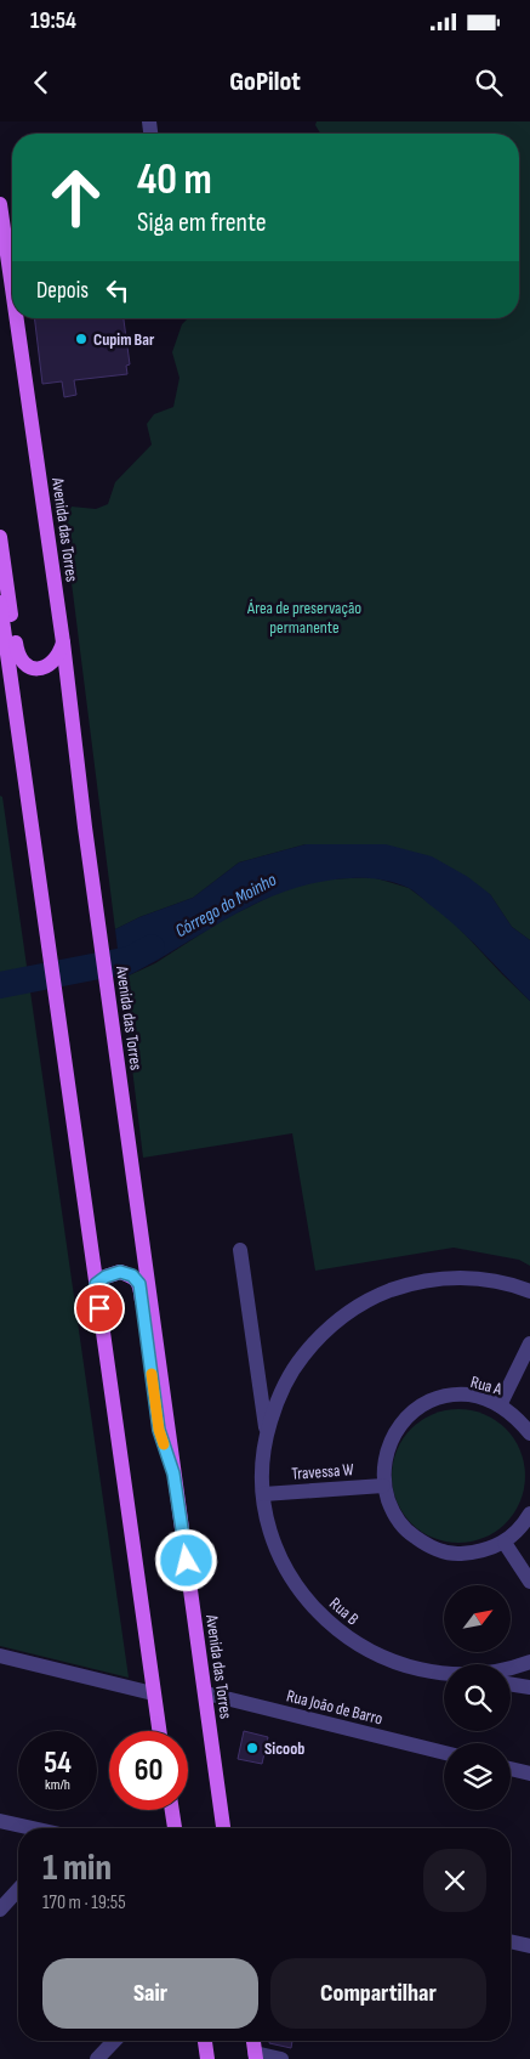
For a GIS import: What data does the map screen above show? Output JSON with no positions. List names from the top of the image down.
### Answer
{
  "streets": {
    "main road": ["Avenida das Torres"],
    "street": [
      "Rua A",
      "Travessa W",
      "Rua B",
      "Rua João de Barro"
    ]
  },
  "crossings": [
    ["Avenida das Torres", "Rua João de Barro"],
    ["Rua A", "Travessa W"],
    ["Travessa W", "Rua B"]
  ],
  "water": ["Córrego do Moinho"],
  "parks": ["Área de preservação permanente"],
  "places": ["Cupim Bar", "Sicoob"],
  "north": "top right",
  "page": {
    "status": "19:54",
    "header": "GoPilot",
    "turn": ["40 m", "Siga em frente"],
    "then": "Depois",
    "speed": "54 km/h",
    "limit": "60",
    "heading": ["1 min", "170 m · 19:55"],
    "buttons": ["Sair", "Compartilhar"]
  }
}
